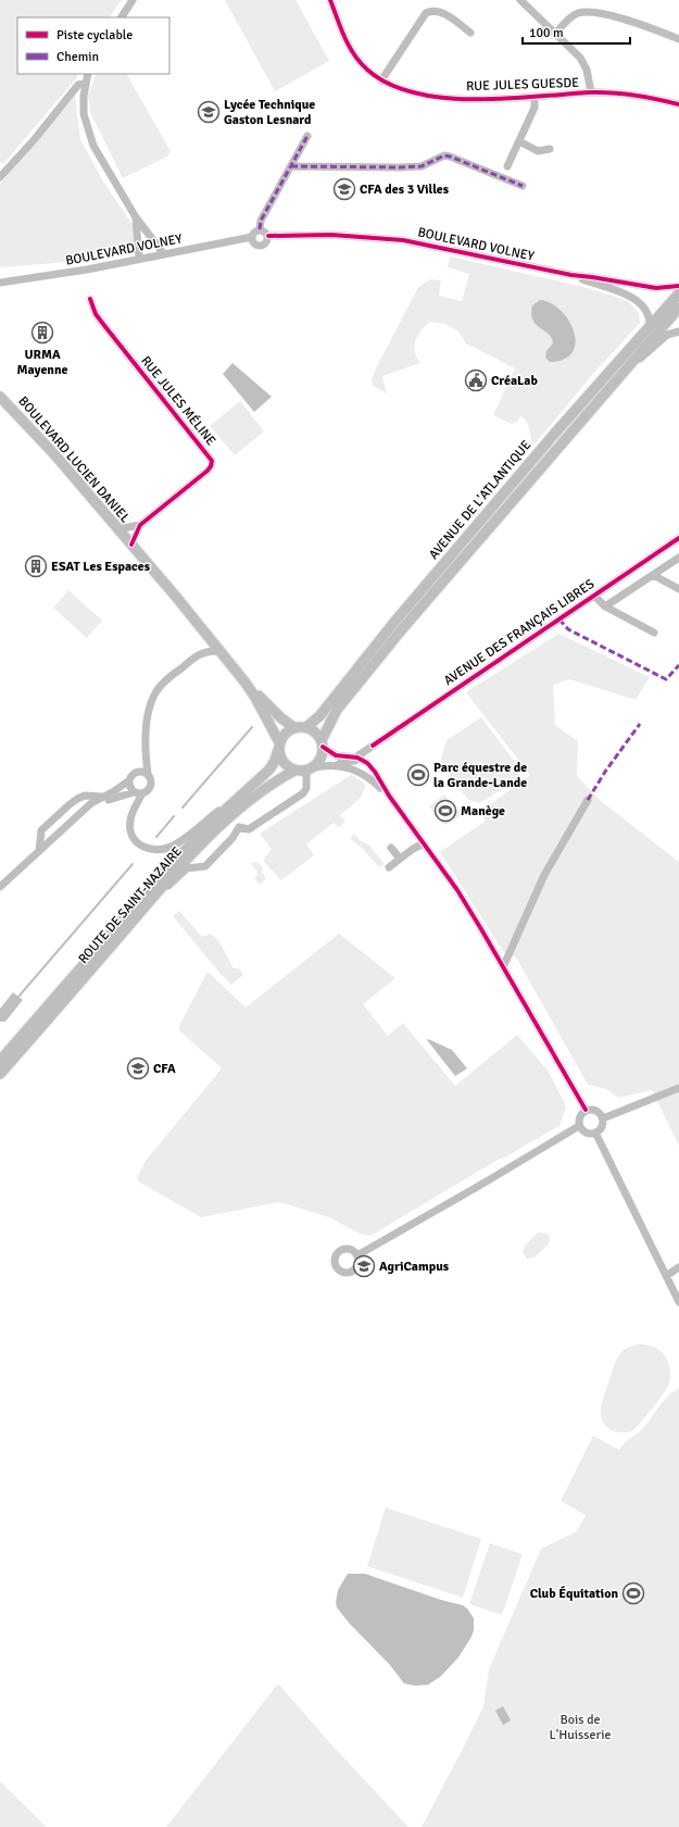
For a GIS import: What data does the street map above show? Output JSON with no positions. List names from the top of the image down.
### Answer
{
  "streets": {
    "main road": ["BOULEVARD LUCIEN DANIEL", "AVENUE DE L'ATLANTIQUE", "ROUTE DE SAINT-NAZAIRE"],
    "street": [
      "RUE JULES GUESDE",
      "BOULEVARD VOLNEY",
      "RUE JULES MÉLINE",
      "AVENUE DES FRANÇAIS LIBRES"
    ]
  },
  "crossings": [
    ["BOULEVARD VOLNEY", "AVENUE DE L'ATLANTIQUE"],
    ["RUE JULES MÉLINE", "BOULEVARD LUCIEN DANIEL"],
    ["BOULEVARD LUCIEN DANIEL", "AVENUE DE L'ATLANTIQUE"],
    ["BOULEVARD LUCIEN DANIEL", "ROUTE DE SAINT-NAZAIRE"],
    ["AVENUE DE L'ATLANTIQUE", "ROUTE DE SAINT-NAZAIRE"]
  ],
  "parks": ["Bois de L'Huisserie"],
  "places": {
    "school or university": [
      "Lycée Technique Gaston Lesnard",
      "CFA des 3 Villes",
      "CFA",
      "AgriCampus"
    ],
    "building": ["URMA Mayenne", "ESAT Les Espaces"],
    "public building": ["CréaLab"],
    "sports": ["Parc équestre de la Grande-Lande", "Manège", "Club Équitation"]
  },
  "legend": ["Piste cyclable", "Chemin"],
  "scale_bar": "100 m"
}
